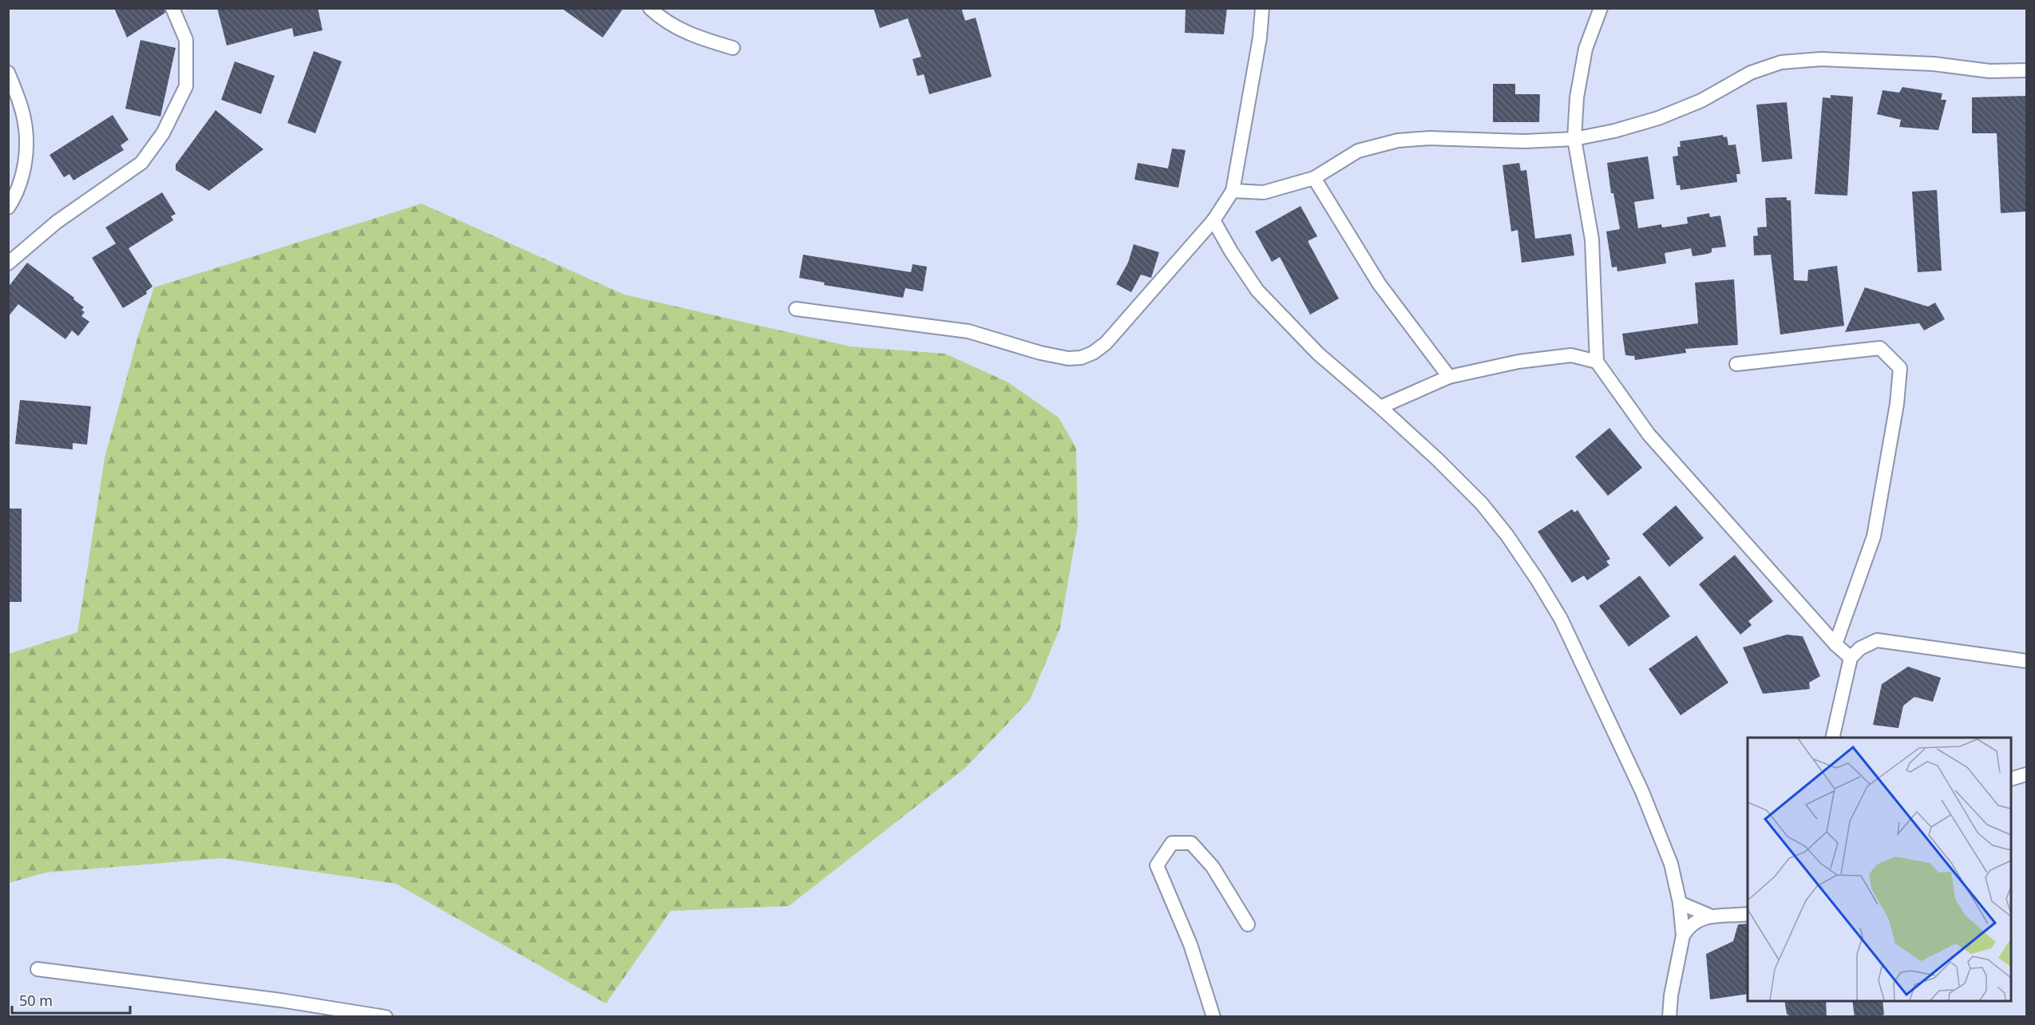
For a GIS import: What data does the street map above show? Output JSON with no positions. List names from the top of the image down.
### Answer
{
  "scale_bar": "50 m"
}
